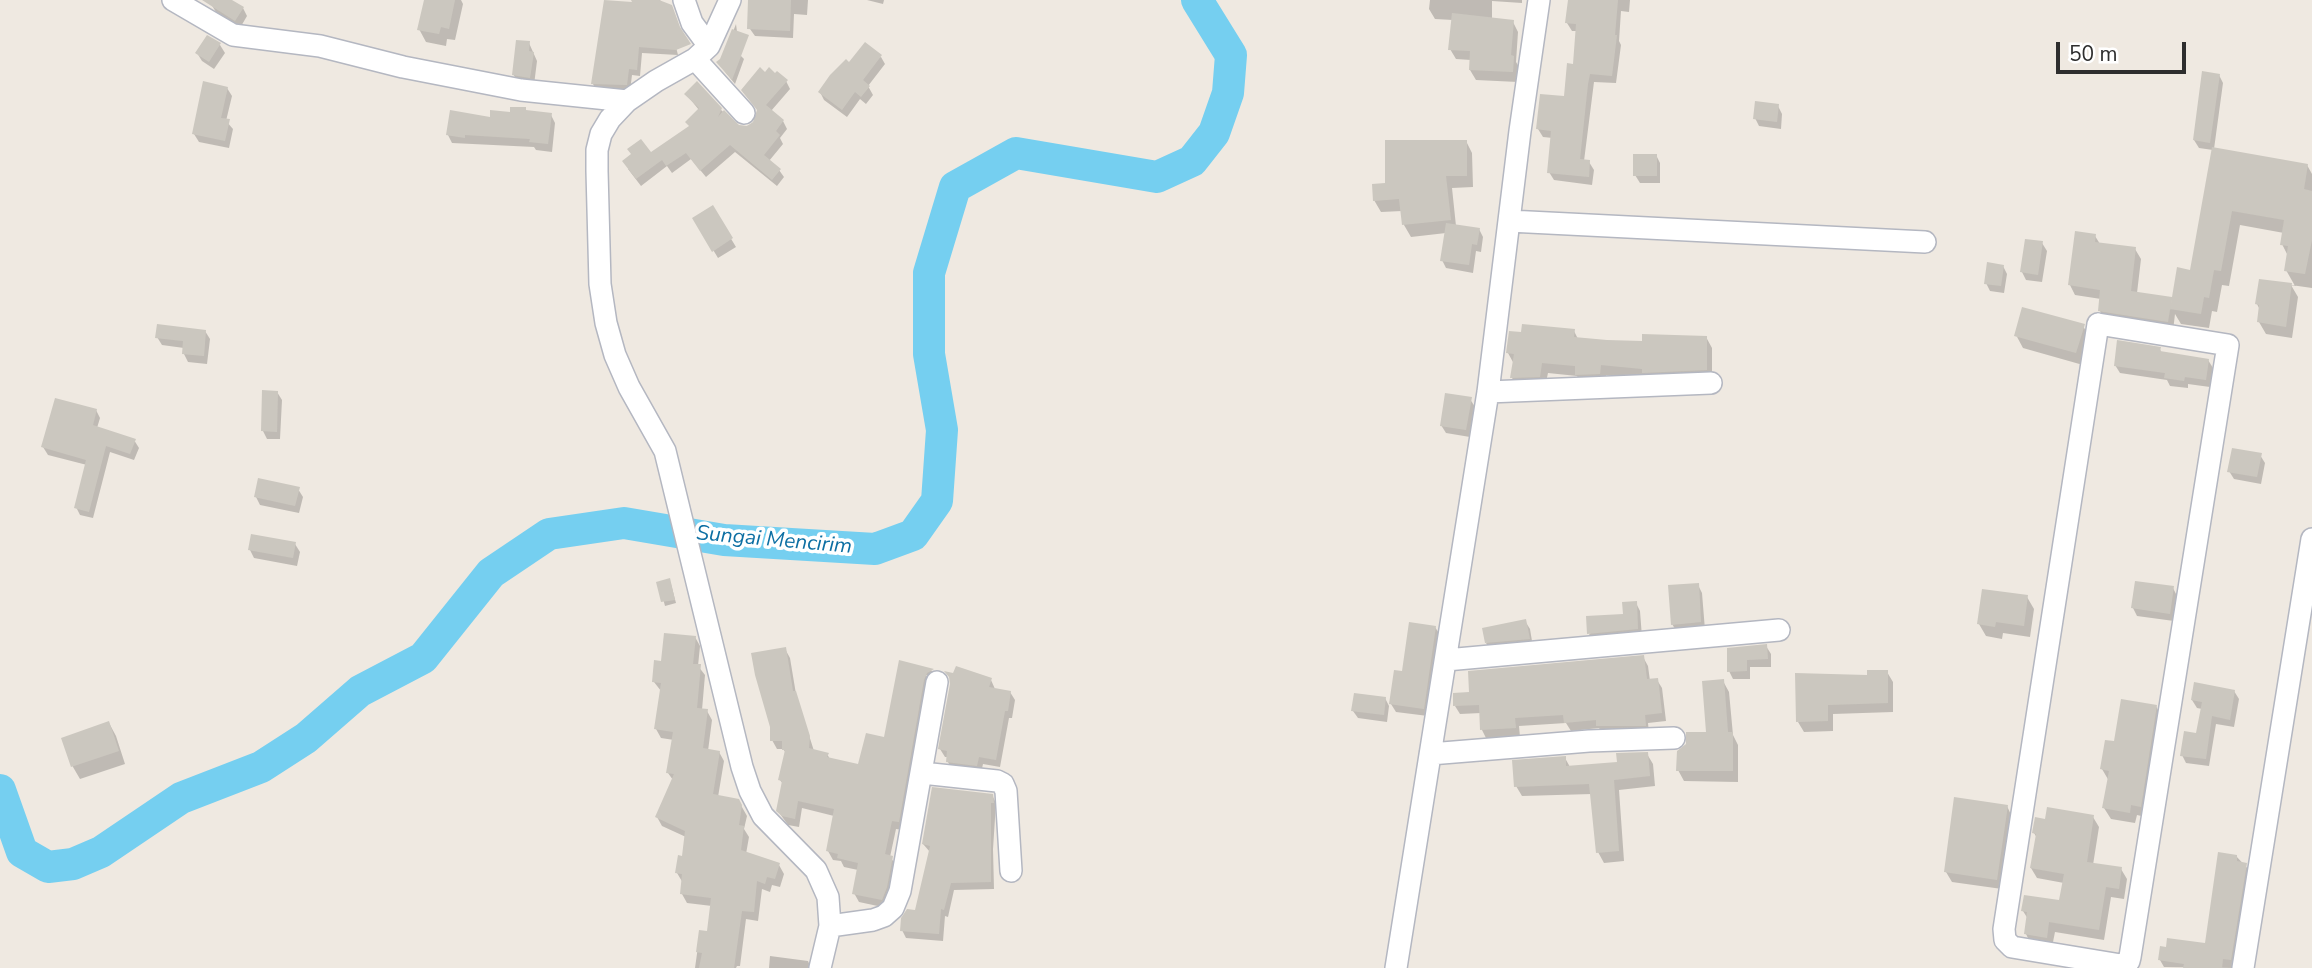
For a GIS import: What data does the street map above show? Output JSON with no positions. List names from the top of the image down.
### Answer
{
  "water": ["Sungai Mencirim"],
  "scale_bar": "50 m"
}
